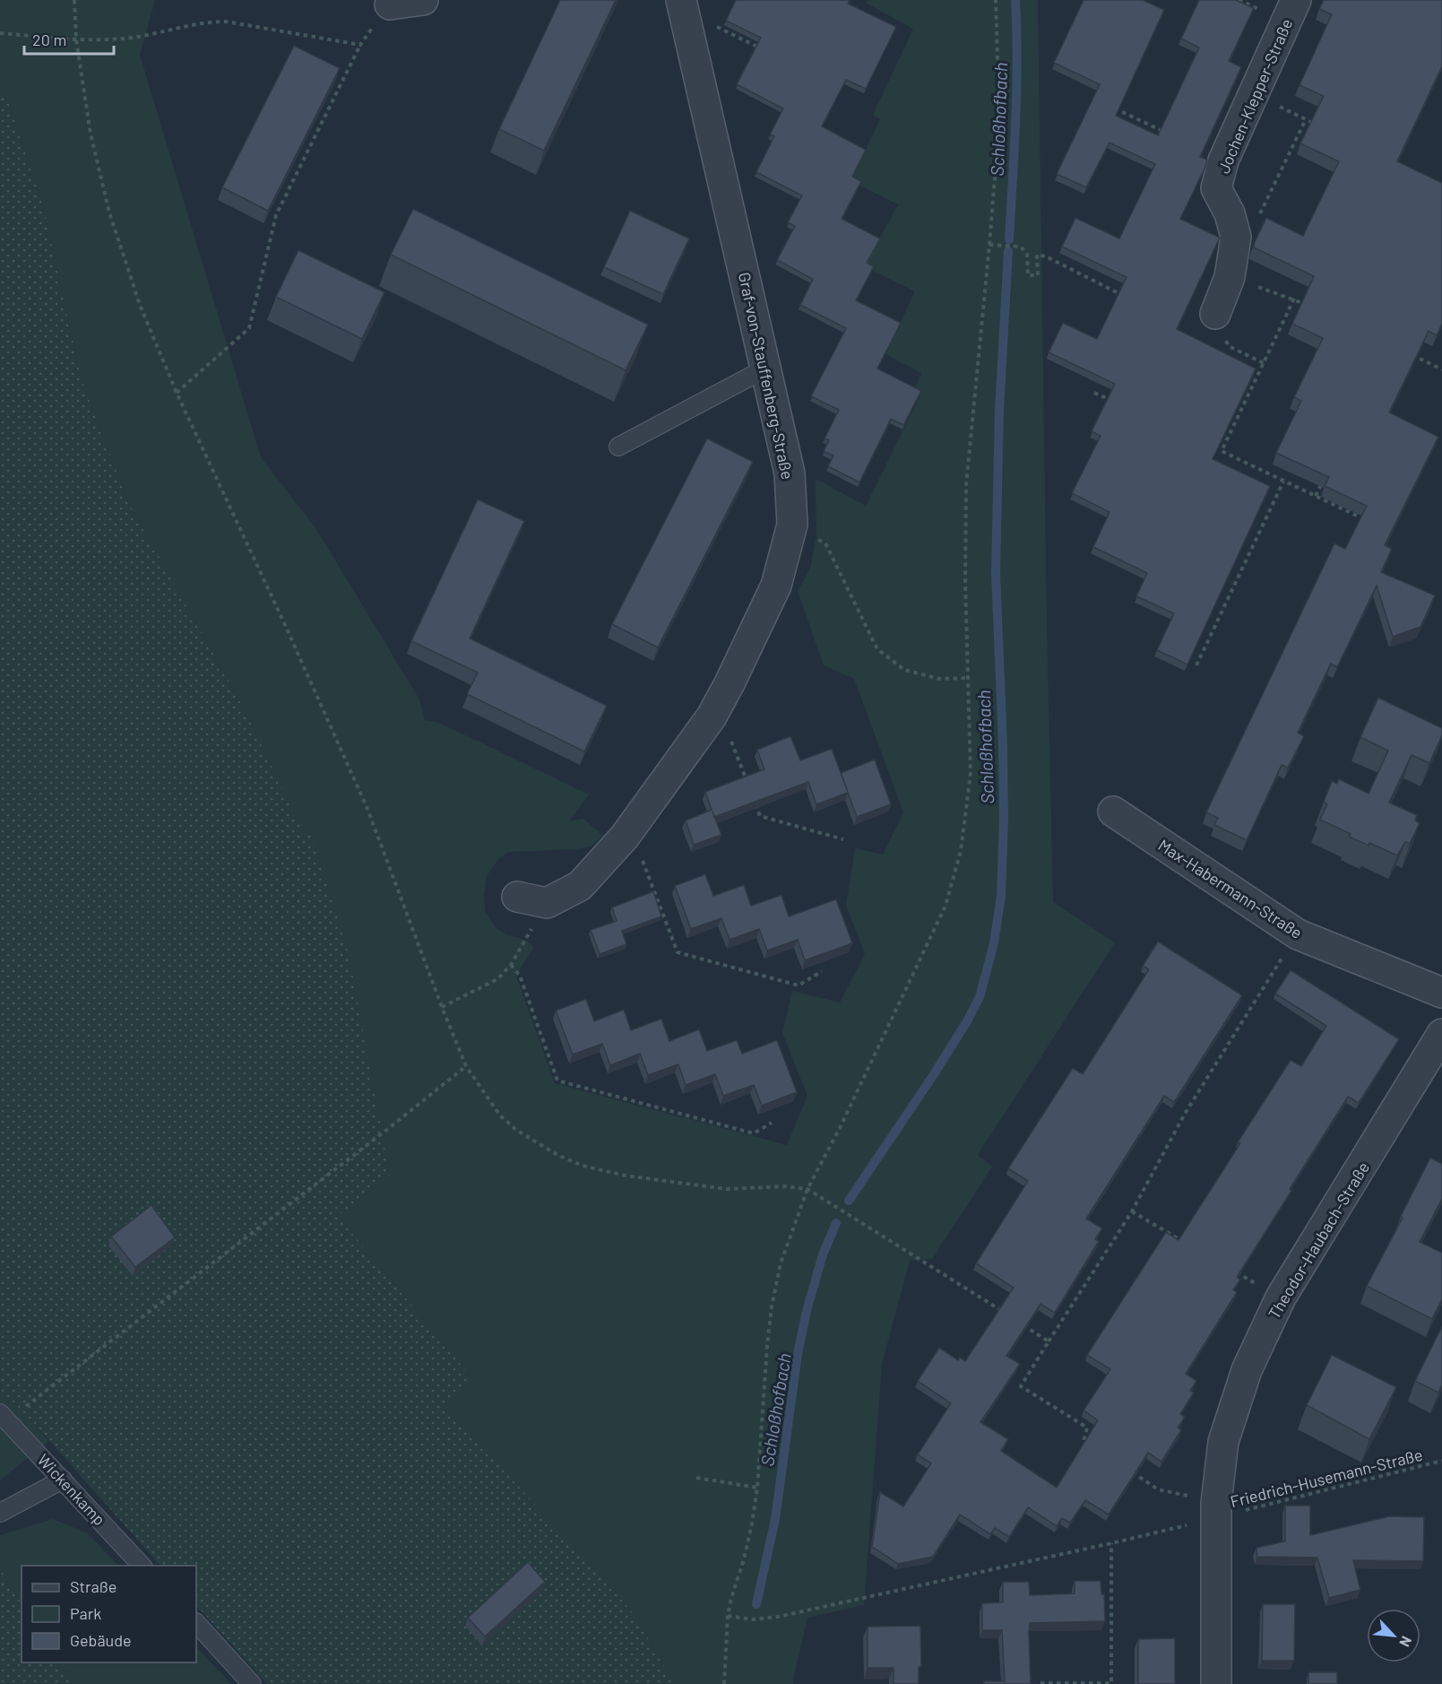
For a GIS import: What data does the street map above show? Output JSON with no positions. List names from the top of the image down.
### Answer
{
  "streets": {
    "street": [
      "Jochen-Klepper-Straße",
      "Graf-von-Stauffenberg-Straße",
      "Max-Habermann-Straße",
      "Theodor-Haubach-Straße"
    ],
    "lane": ["Wickenkamp"],
    "path": ["Friedrich-Husemann-Straße"]
  },
  "crossings": [
    ["Theodor-Haubach-Straße", "Friedrich-Husemann-Straße"]
  ],
  "water": ["Schloßhofbach"],
  "legend": ["Straße", "Park", "Gebäude"],
  "scale_bar": "20 m",
  "north": "bottom right"
}
